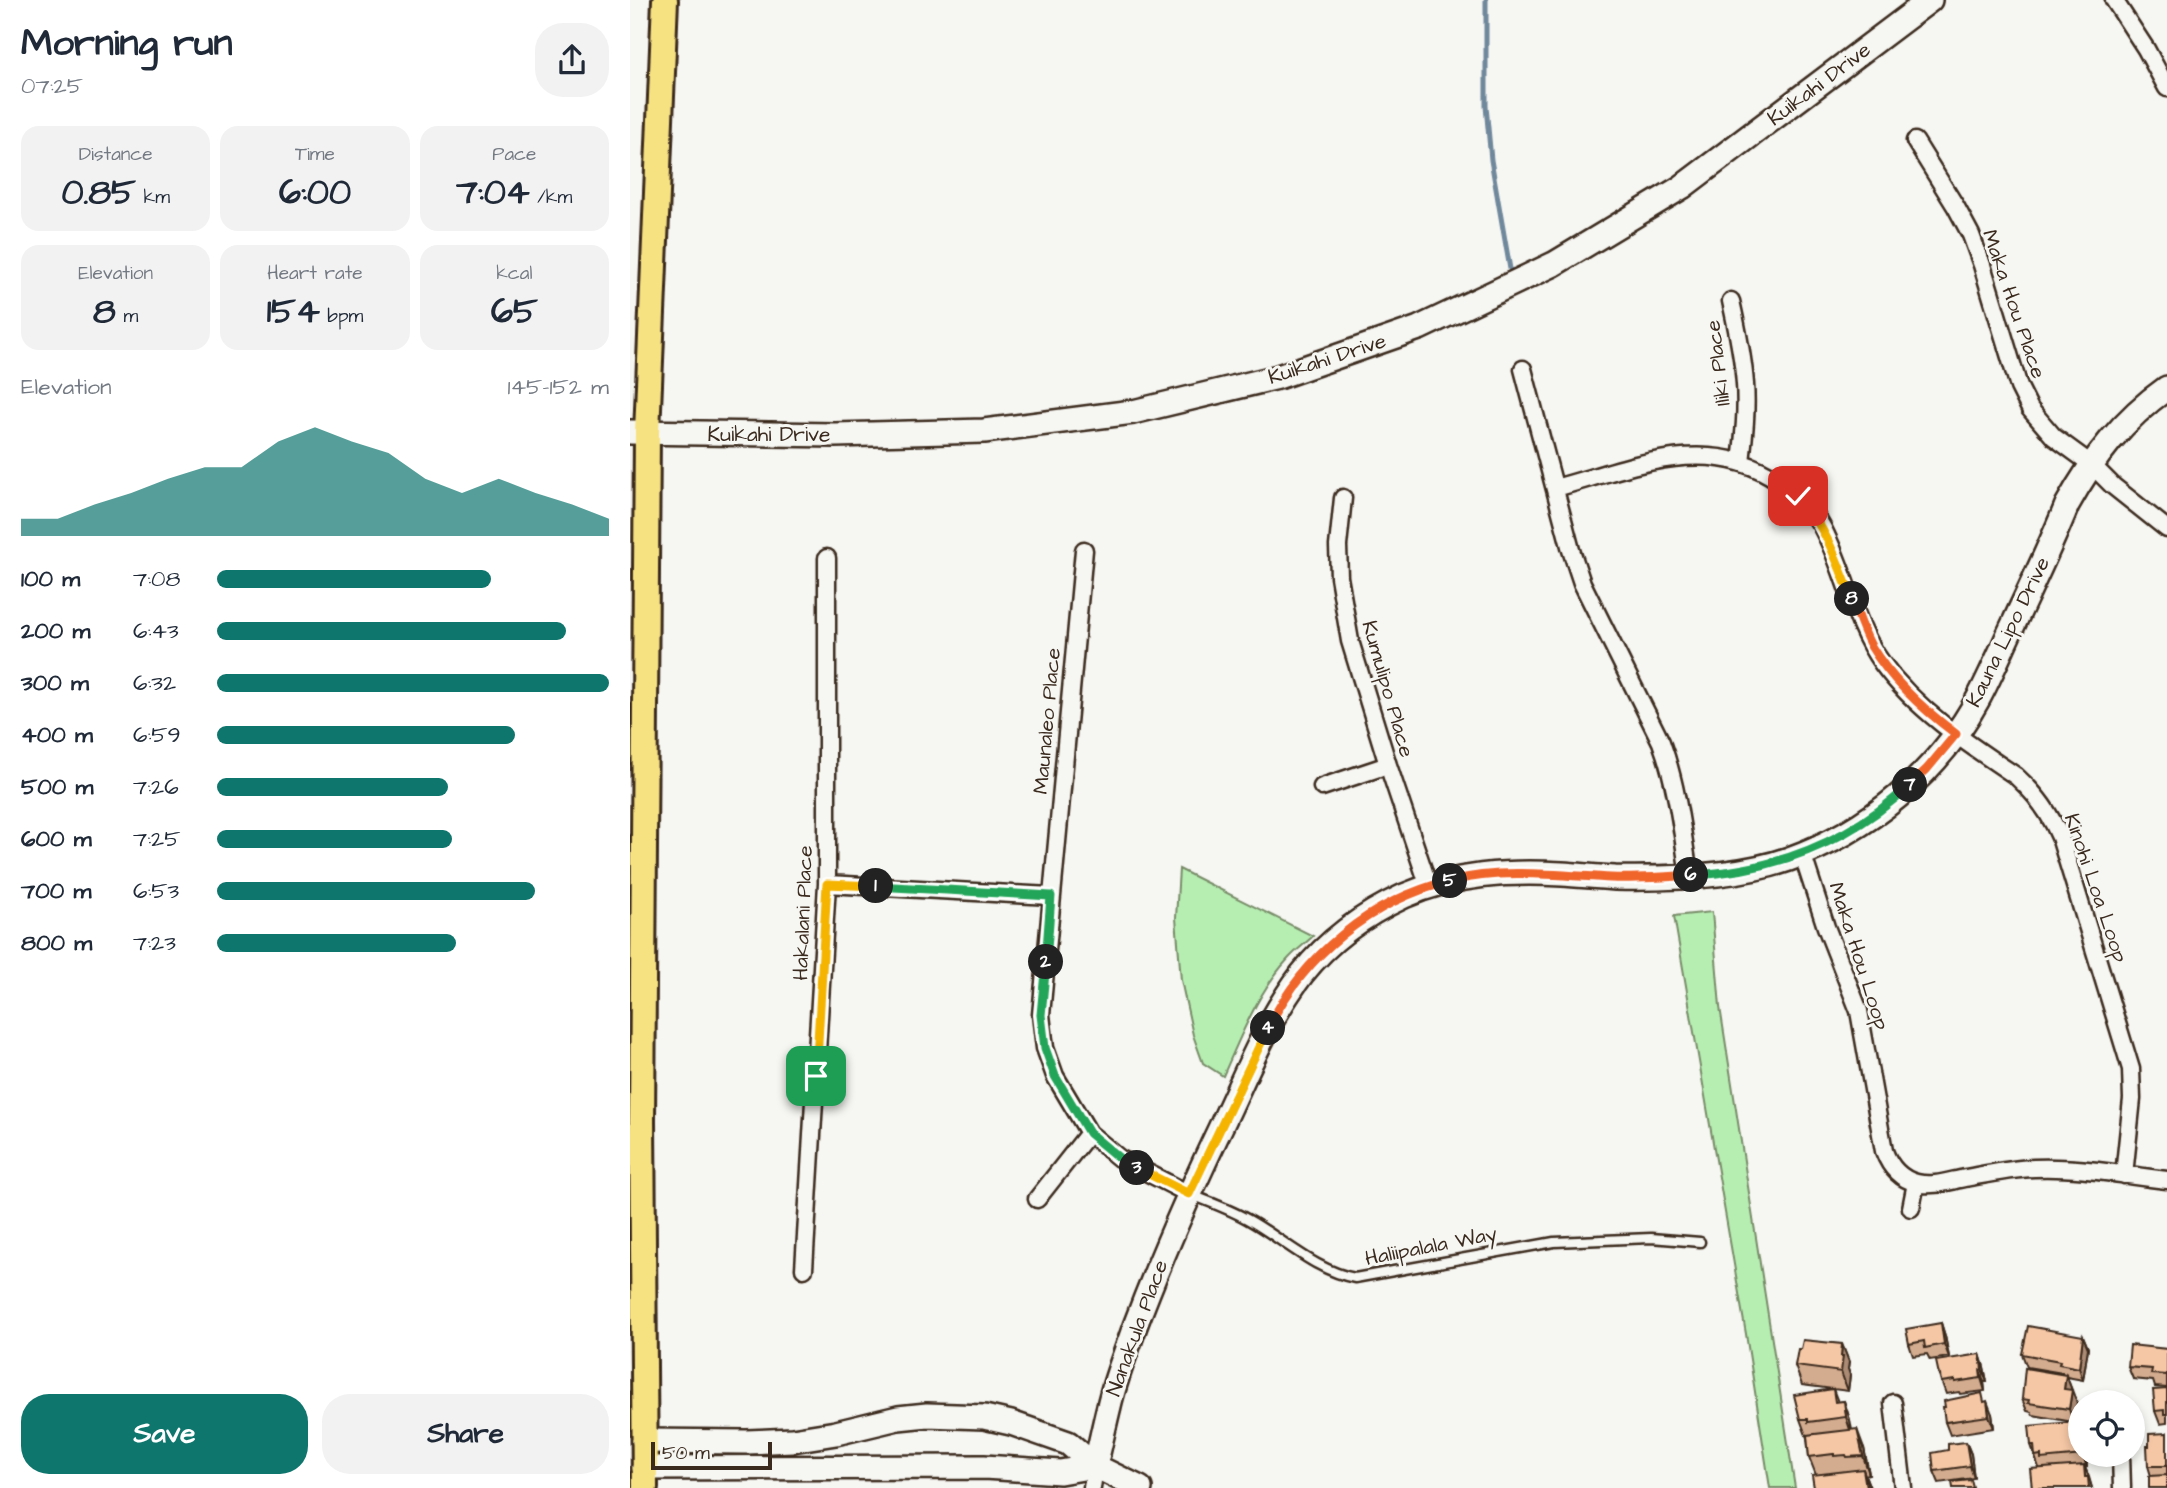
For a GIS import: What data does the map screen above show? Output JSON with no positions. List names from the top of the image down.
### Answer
{
  "streets": {
    "street": [
      "Kuikahi Drive",
      "Maka Hou Place",
      "Iliki Place",
      "Kauna Lipo Drive",
      "Kumulipo Place",
      "Maunaleo Place",
      "Kinohi Loa Loop",
      "Hakalani Place",
      "Maka Hou Loop",
      "Nanakula Place"
    ],
    "lane": ["Haliipalala Way"]
  },
  "crossings": [
    ["Maka Hou Place", "Kauna Lipo Drive"],
    ["Iliki Place", "Kinohi Loa Loop"],
    ["Kauna Lipo Drive", "Kumulipo Place"],
    ["Kauna Lipo Drive", "Maunaleo Place"],
    ["Kauna Lipo Drive", "Kinohi Loa Loop"],
    ["Kauna Lipo Drive", "Maka Hou Loop"],
    ["Kauna Lipo Drive", "Haliipalala Way"],
    ["Kauna Lipo Drive", "Nanakula Place"],
    ["Maunaleo Place", "Haliipalala Way"],
    ["Maunaleo Place", "Nanakula Place"],
    ["Haliipalala Way", "Nanakula Place"]
  ],
  "scale_bar": "50 m",
  "page": {
    "heading": ["Morning run", "07:25"],
    "stats": [
      ["Distance", "0.85 km"],
      ["Time", "6:00"],
      ["Pace", "7:04 /km"],
      ["Elevation", "8 m"],
      ["Heart rate", "154 bpm"],
      ["kcal", "65"]
    ],
    "chart": ["Elevation", "145–152 m"],
    "list": [
      {
        "name": "100 m",
        "note": "7:08"
      },
      {
        "name": "200 m",
        "note": "6:43"
      },
      {
        "name": "300 m",
        "note": "6:32"
      },
      {
        "name": "400 m",
        "note": "6:59"
      },
      {
        "name": "500 m",
        "note": "7:26"
      },
      {
        "name": "600 m",
        "note": "7:25"
      },
      {
        "name": "700 m",
        "note": "6:53"
      },
      {
        "name": "800 m",
        "note": "7:23"
      }
    ],
    "pins": [
      "8",
      "7",
      "6",
      "5",
      "1",
      "2",
      "4",
      "3"
    ],
    "buttons": ["Save", "Share"],
    "scale": "50 m"
  }
}
